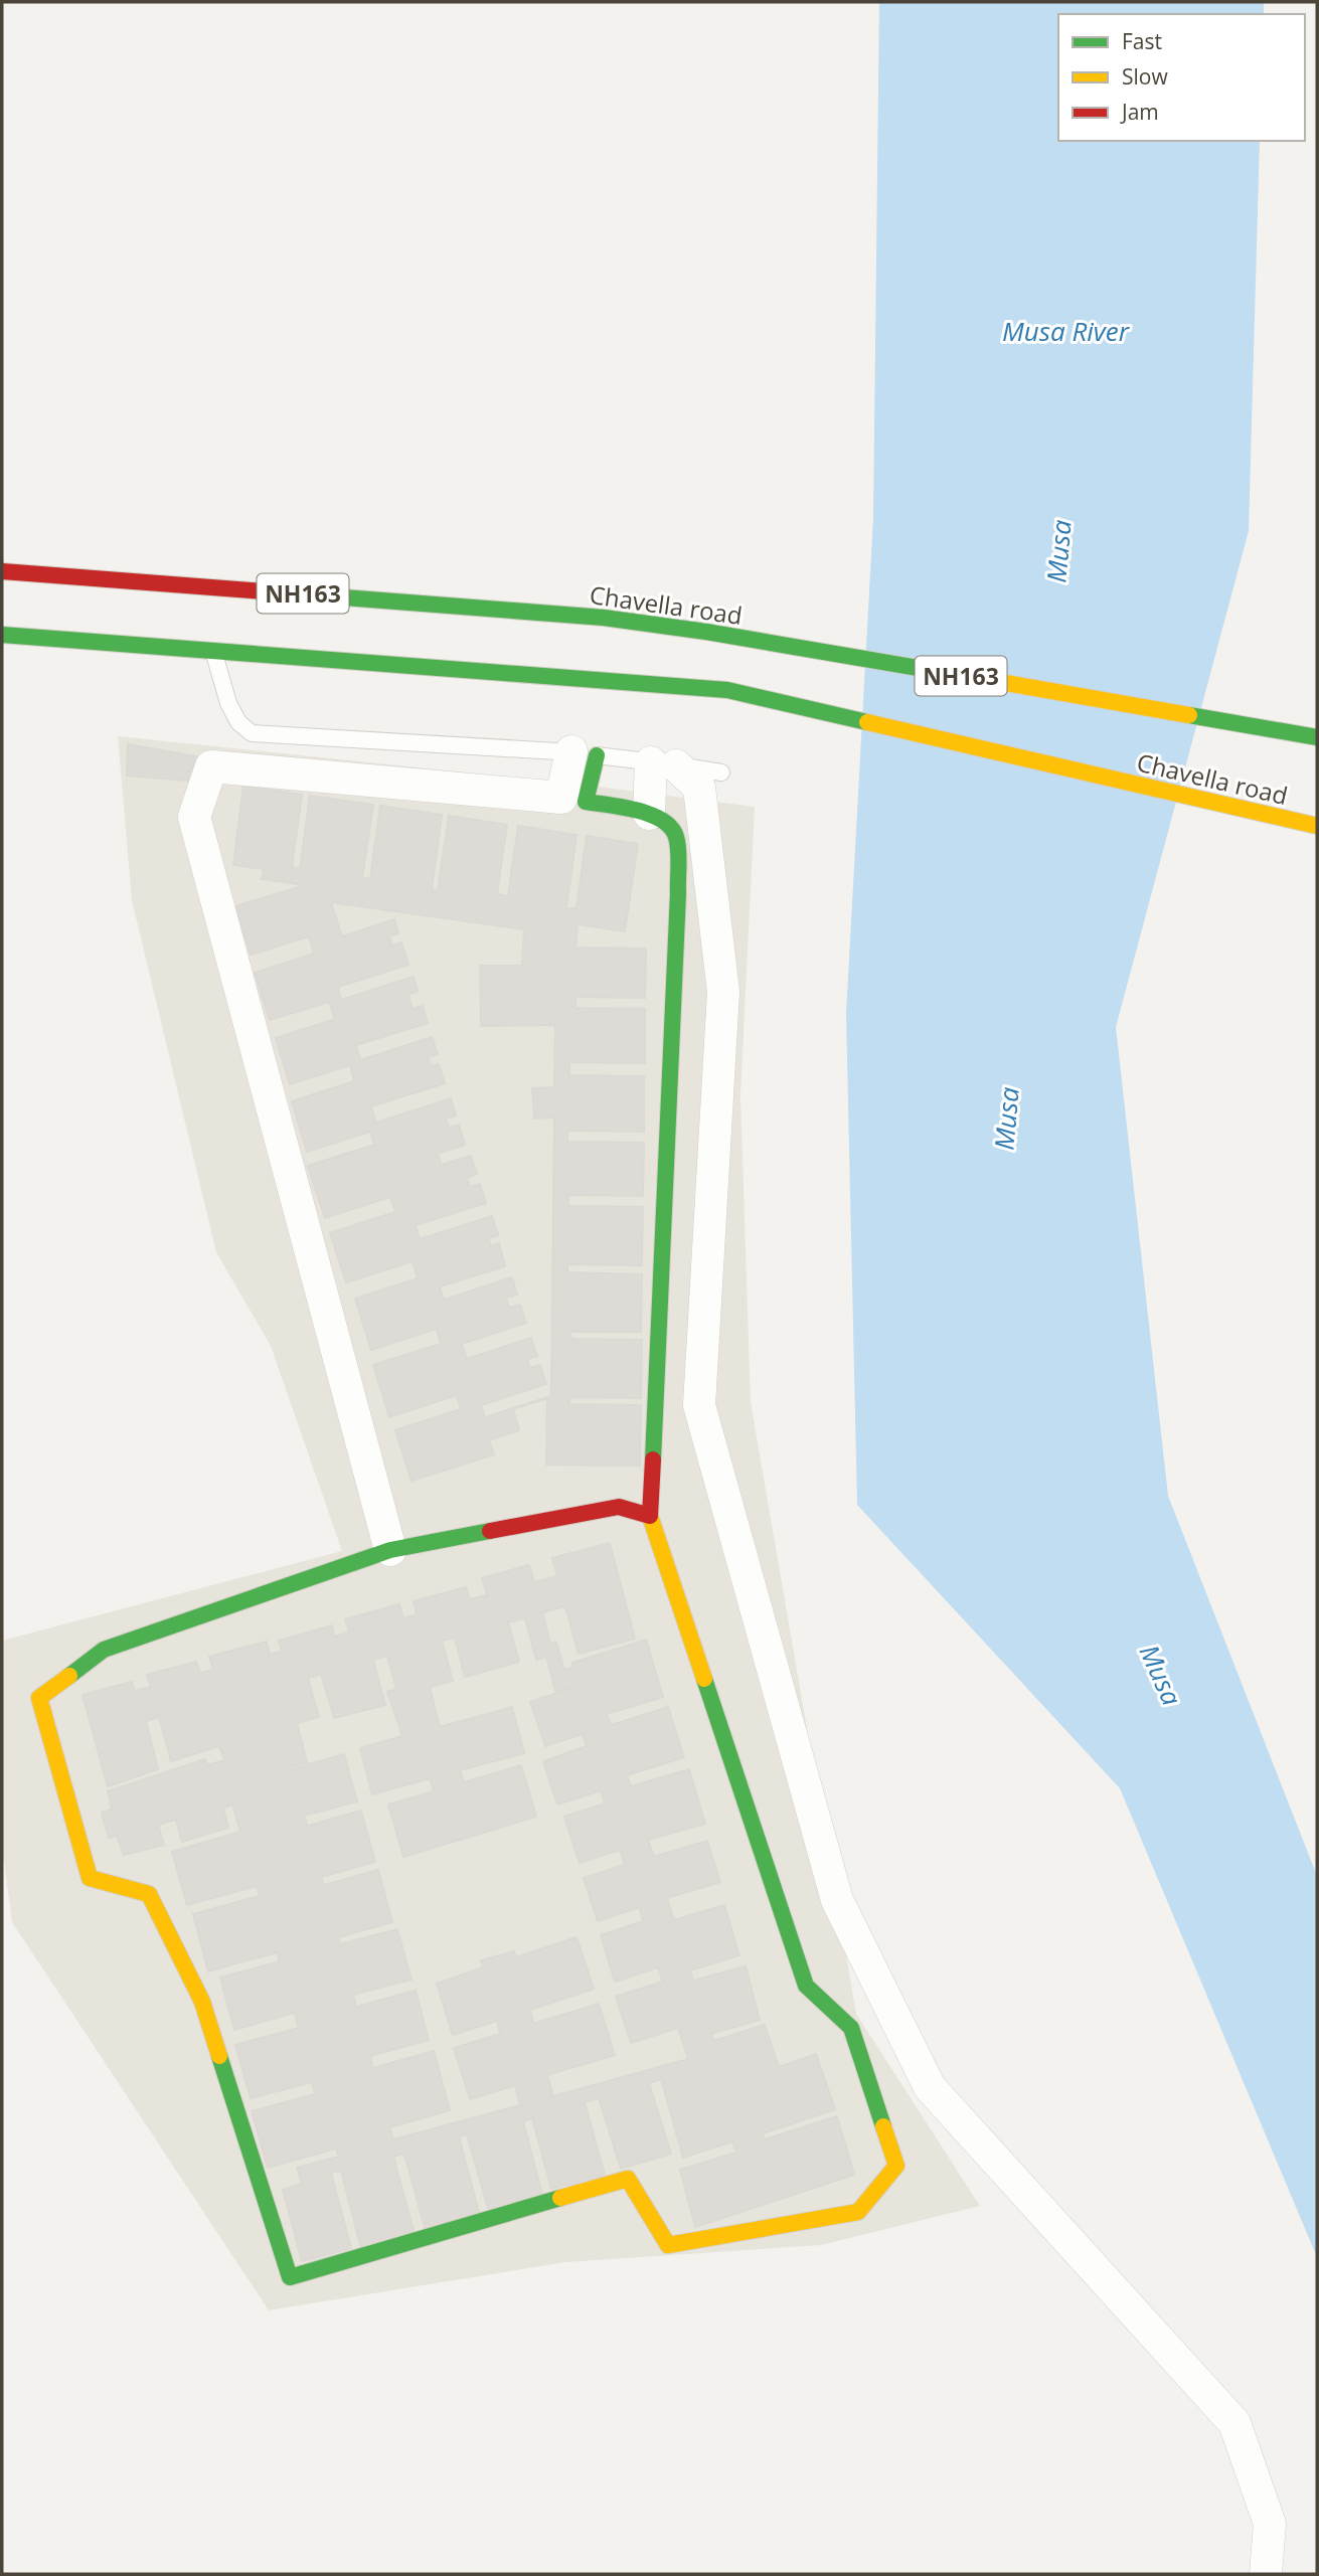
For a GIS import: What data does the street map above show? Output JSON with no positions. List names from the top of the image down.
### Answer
{
  "streets": {
    "main road": ["NH163", "Chavella road"]
  },
  "crossings": [
    ["NH163", "Chavella road"]
  ],
  "water": ["Musa River", "Musa"],
  "legend": ["Fast", "Slow", "Jam"]
}
